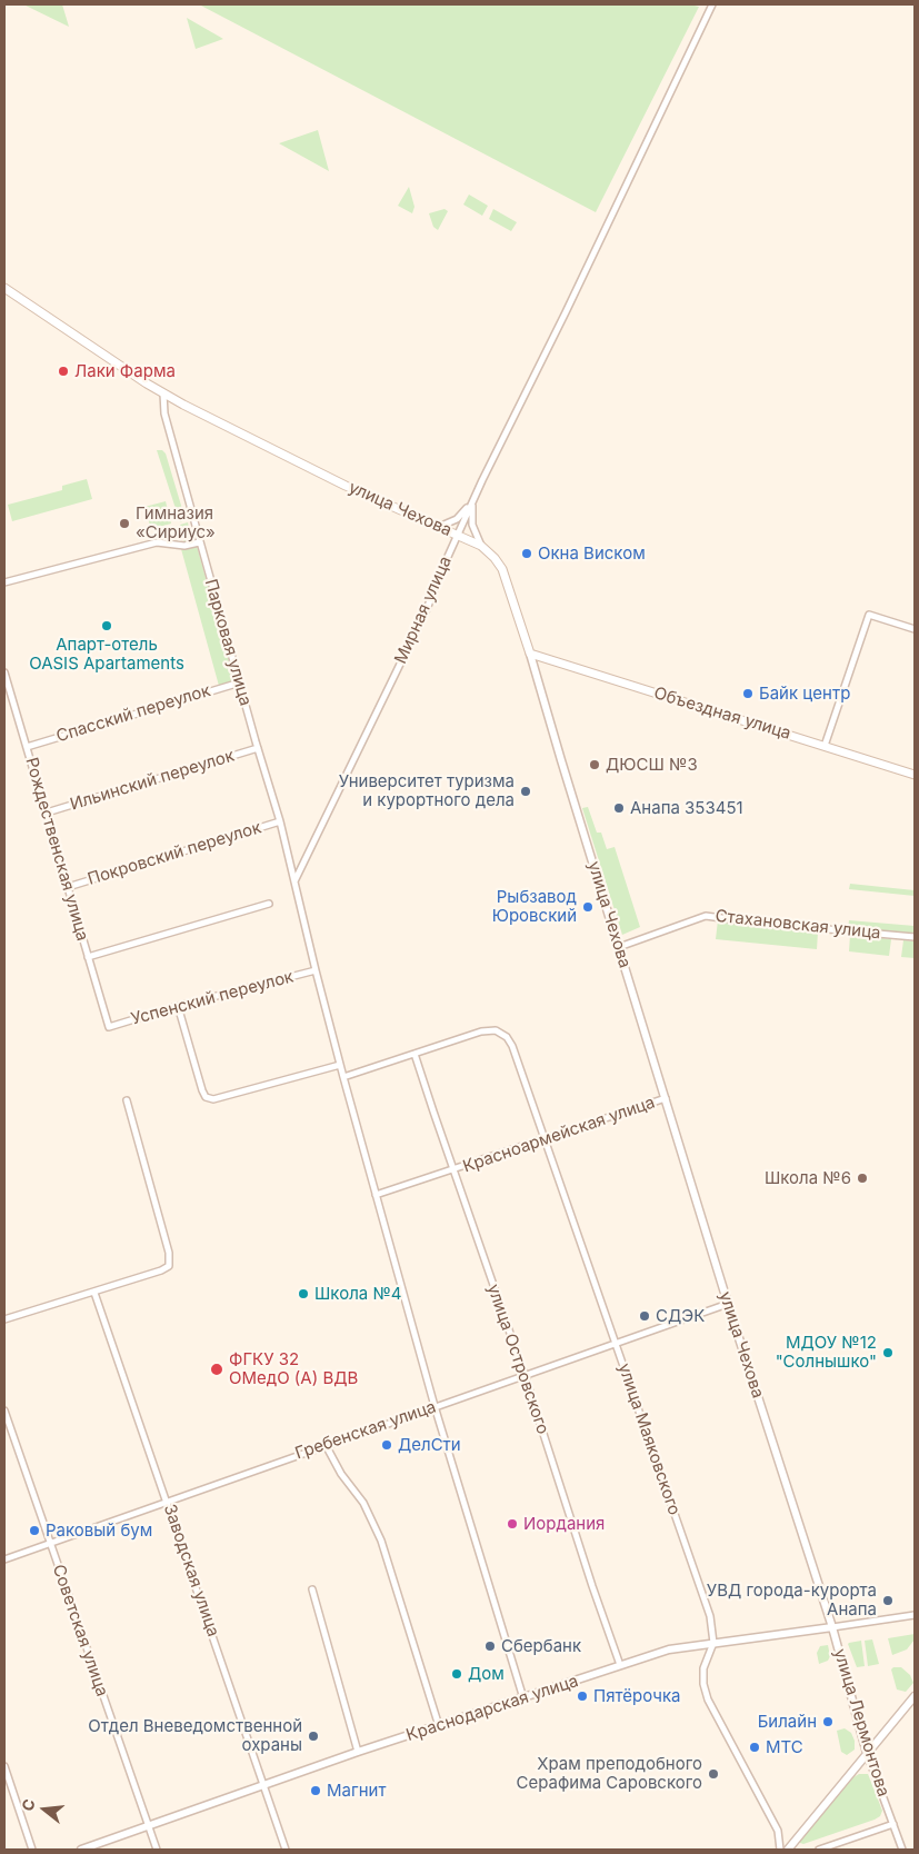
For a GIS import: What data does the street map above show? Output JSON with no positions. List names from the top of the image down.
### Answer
{
  "streets": {
    "main road": ["улица Чехова", "Объездная улица"],
    "street": [
      "Мирная улица",
      "Парковая улица",
      "Спасский переулок",
      "Ильинский переулок",
      "Рождественская улица",
      "Покровский переулок",
      "Стахановская улица",
      "Успенский переулок",
      "Красноармейская улица",
      "улица Островского",
      "Гребенская улица",
      "улица Маяковского",
      "Заводская улица",
      "Советская улица",
      "Краснодарская улица",
      "улица Лермонтова"
    ]
  },
  "crossings": [
    ["улица Чехова", "Мирная улица"],
    ["улица Чехова", "Парковая улица"],
    ["улица Чехова", "Объездная улица"],
    ["улица Чехова", "Стахановская улица"],
    ["улица Чехова", "Красноармейская улица"],
    ["улица Чехова", "Гребенская улица"],
    ["улица Чехова", "Краснодарская улица"],
    ["улица Чехова", "улица Лермонтова"],
    ["Мирная улица", "Парковая улица"],
    ["Парковая улица", "Спасский переулок"],
    ["Парковая улица", "Ильинский переулок"],
    ["Парковая улица", "Покровский переулок"],
    ["Парковая улица", "Успенский переулок"],
    ["Парковая улица", "Красноармейская улица"],
    ["Парковая улица", "Гребенская улица"],
    ["Парковая улица", "Краснодарская улица"],
    ["Спасский переулок", "Рождественская улица"],
    ["Ильинский переулок", "Рождественская улица"],
    ["Рождественская улица", "Покровский переулок"],
    ["Рождественская улица", "Успенский переулок"],
    ["Красноармейская улица", "улица Островского"],
    ["Красноармейская улица", "улица Маяковского"],
    ["улица Островского", "Гребенская улица"],
    ["улица Островского", "улица Маяковского"],
    ["улица Островского", "Краснодарская улица"],
    ["Гребенская улица", "улица Маяковского"],
    ["Гребенская улица", "Заводская улица"],
    ["Гребенская улица", "Советская улица"],
    ["улица Маяковского", "Краснодарская улица"],
    ["Заводская улица", "Краснодарская улица"],
    ["Советская улица", "Краснодарская улица"],
    ["Краснодарская улица", "улица Лермонтова"]
  ],
  "places": [
    "Лаки Фарма",
    "Гимназия «Сириус»",
    "Окна Виском",
    "Апарт-отель OASIS Apartaments",
    "Байк центр",
    "ДЮСШ №3",
    "Университет туризма и курортного дела",
    "Анапа 353451",
    "Рыбзавод Юровский",
    "Школа №6",
    "Школа №4",
    "СДЭК",
    "МДОУ №12 \"Солнышко\"",
    "ФГКУ 32 ОМедО (А) ВДВ",
    "ДелСти",
    "Иордания",
    "Раковый бум",
    "УВД города-курорта Анапа",
    "Сбербанк",
    "Дом",
    "Пятёрочка",
    "Билайн",
    "Отдел Вневедомственной охраны",
    "МТС",
    "Храм преподобного Серафима Саровского",
    "Магнит"
  ],
  "north": "left"
}
